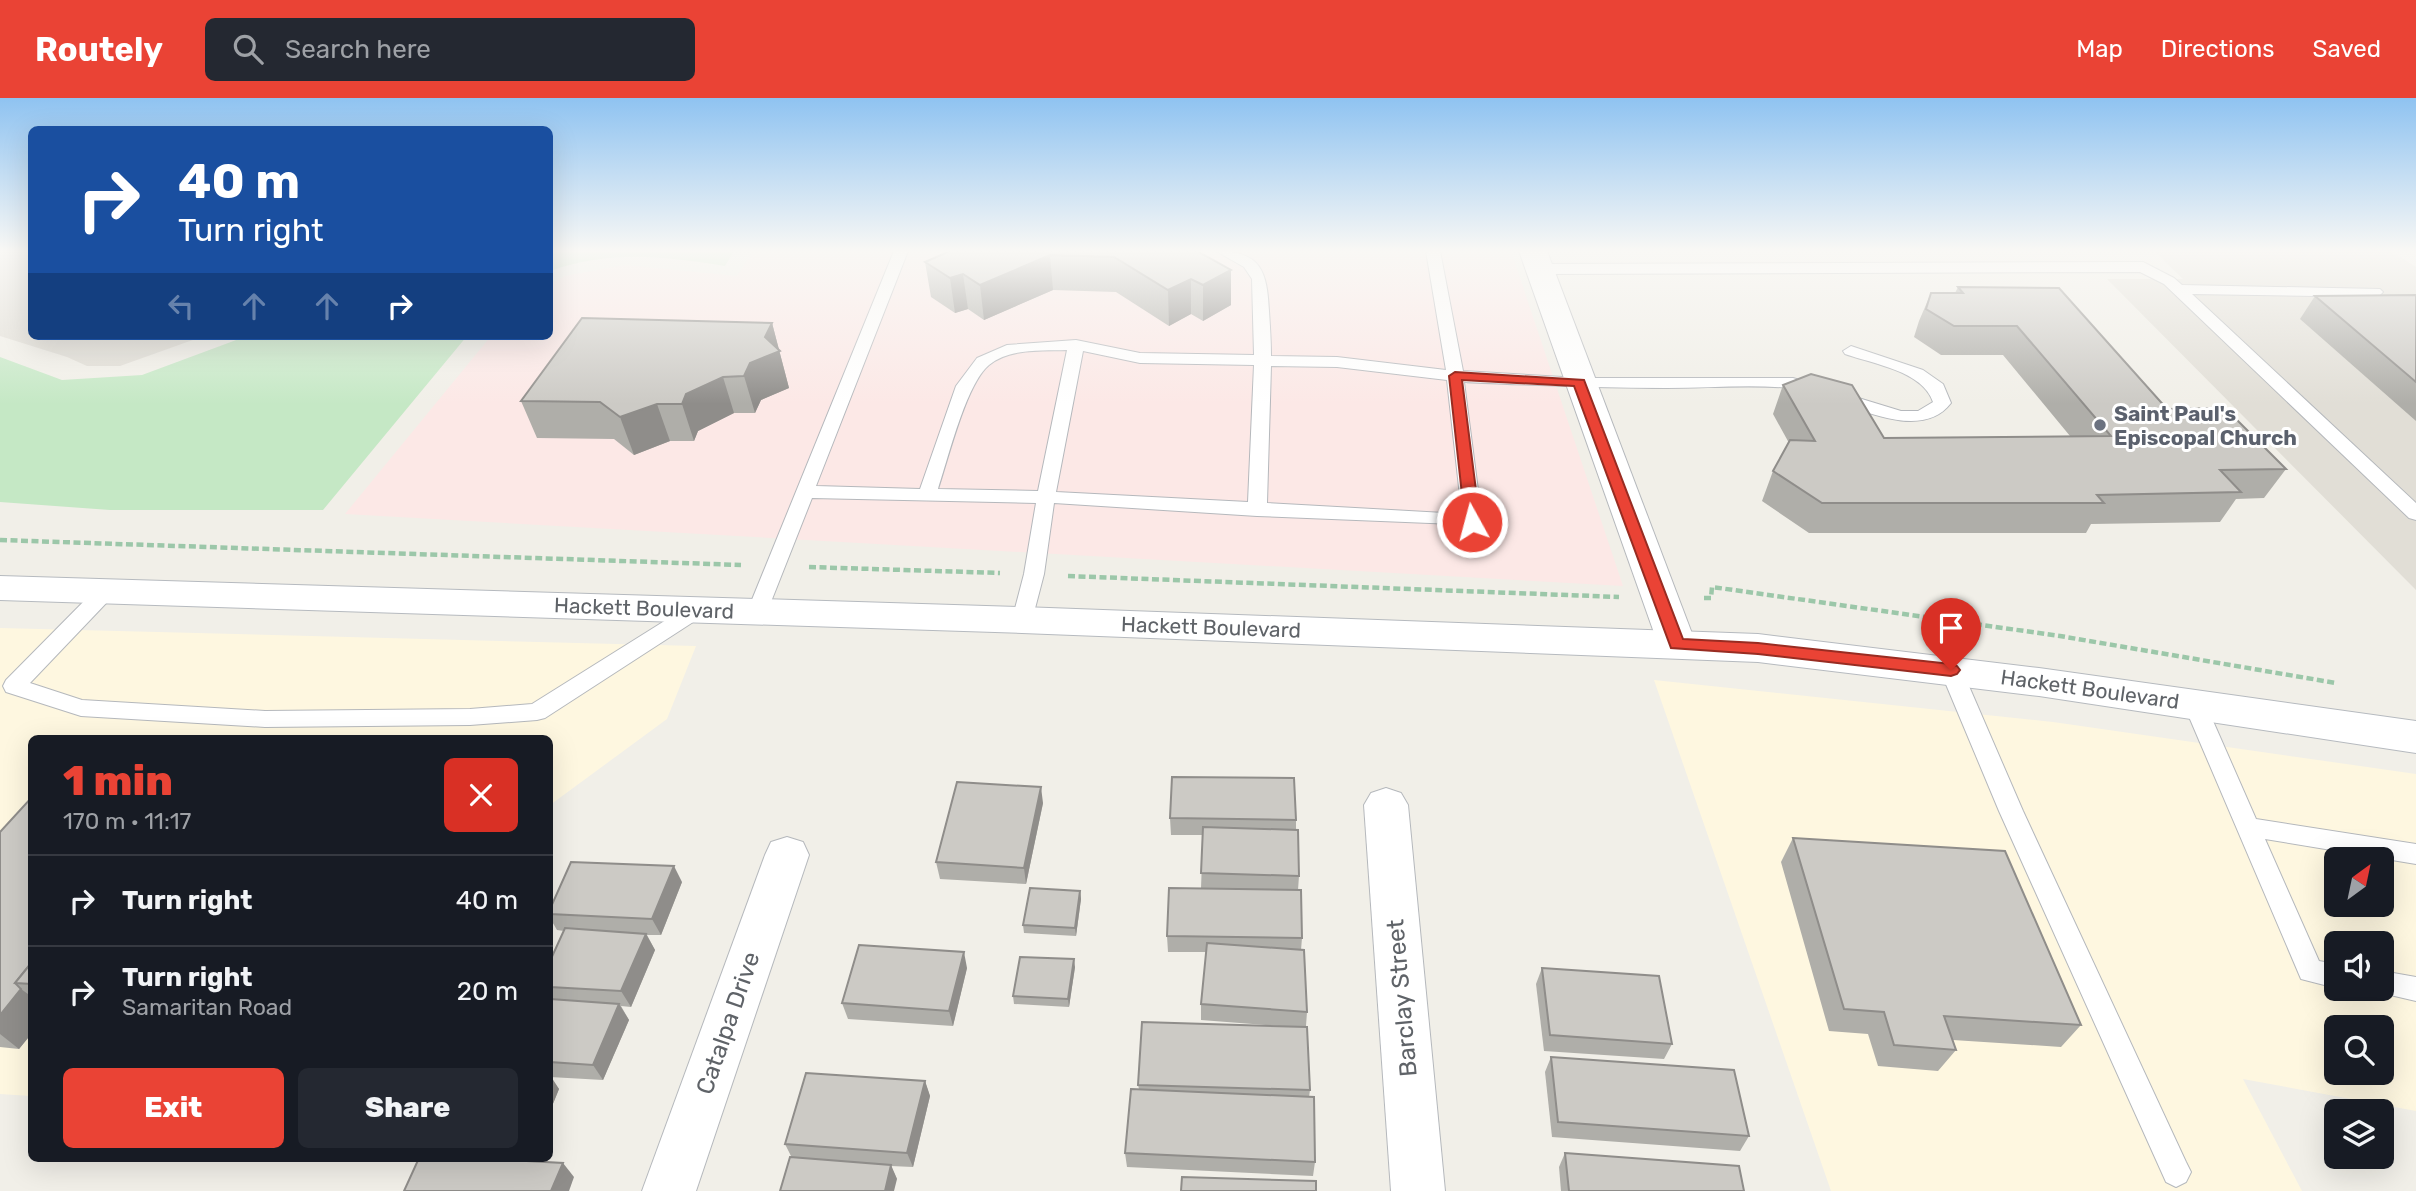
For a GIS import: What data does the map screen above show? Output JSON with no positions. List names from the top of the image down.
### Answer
{
  "streets": {
    "street": ["Hackett Boulevard", "Barclay Street", "Catalpa Drive"]
  },
  "places": ["Saint Paul's Episcopal Church"],
  "north": "top right",
  "page": {
    "header": "Routely",
    "search": "Search here",
    "nav": ["Map", "Directions", "Saved"],
    "turn": ["40 m", "Turn right"],
    "heading": ["1 min", "170 m · 11:17"],
    "list": [
      {
        "name": "Turn right",
        "value": "40 m"
      },
      {
        "name": "Turn right",
        "note": "Samaritan Road",
        "value": "20 m"
      }
    ],
    "buttons": ["Exit", "Share"]
  }
}
